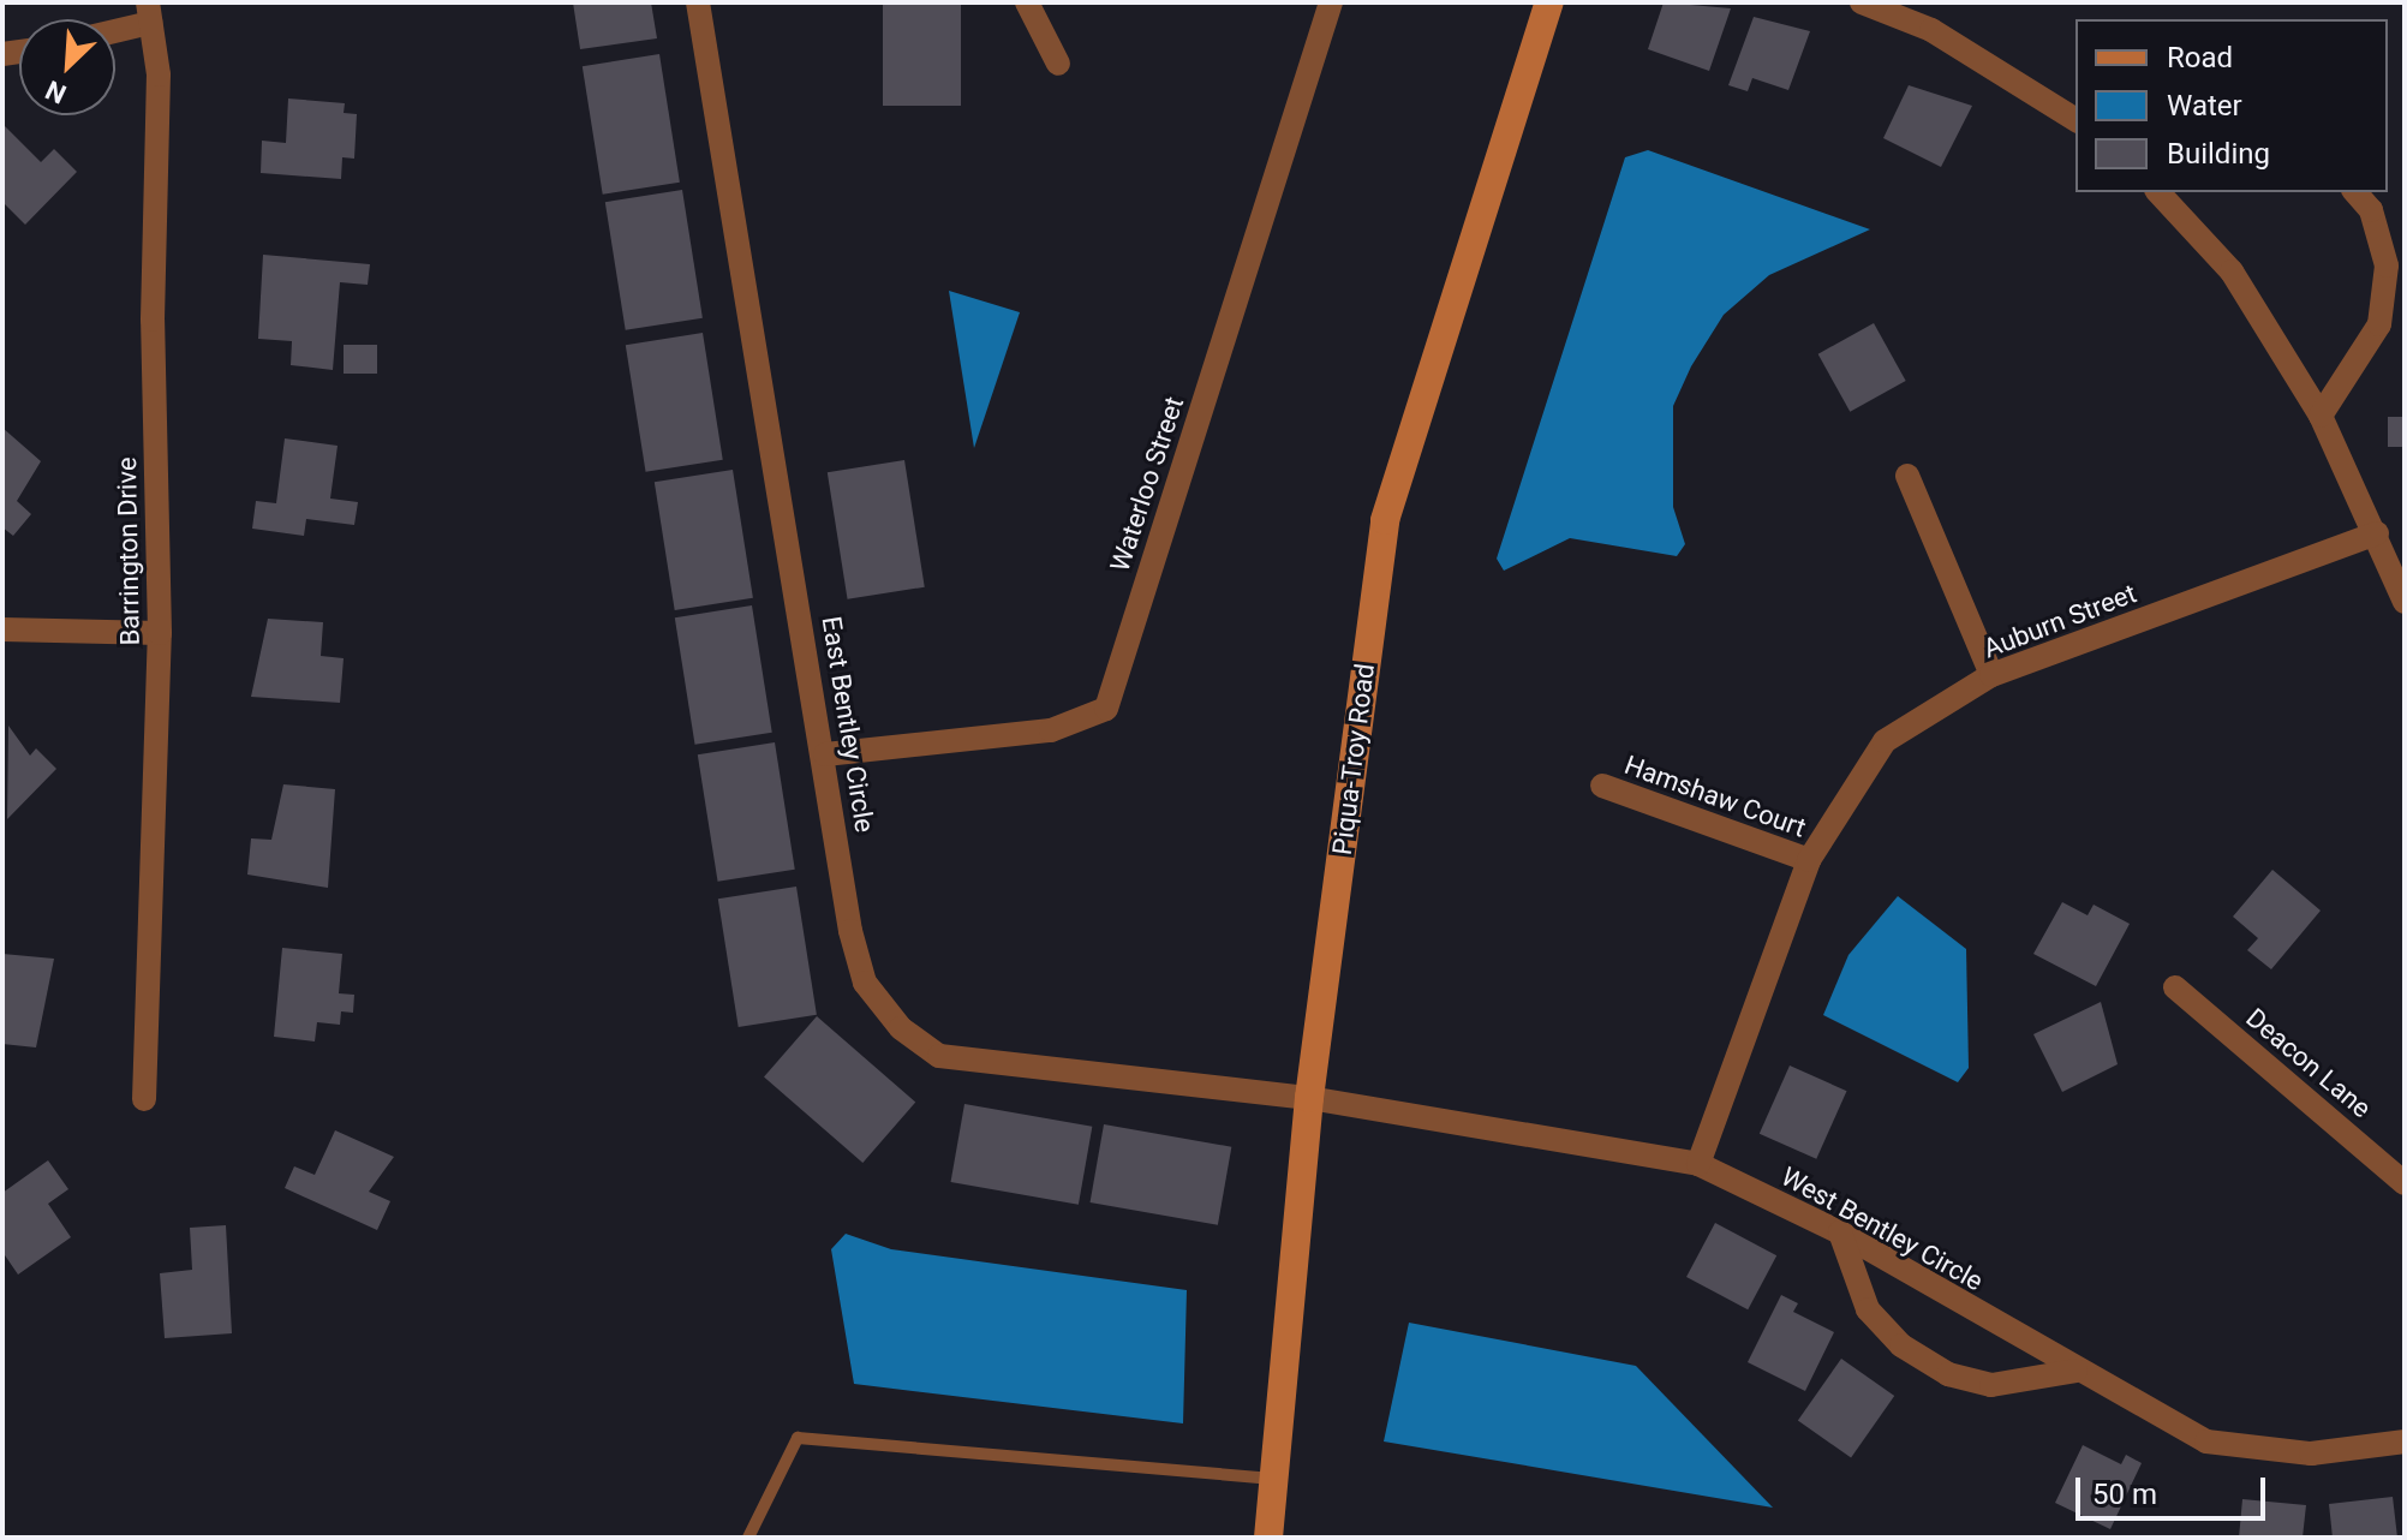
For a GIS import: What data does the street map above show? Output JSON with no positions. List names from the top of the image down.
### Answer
{
  "streets": {
    "street": [
      "Waterloo Street",
      "Barrington Drive",
      "Auburn Street",
      "East Bentley Circle",
      "Piqua-Troy Road",
      "Hamshaw Court",
      "Deacon Lane",
      "West Bentley Circle"
    ]
  },
  "crossings": [
    ["Waterloo Street", "East Bentley Circle"],
    ["Auburn Street", "Hamshaw Court"],
    ["Auburn Street", "West Bentley Circle"],
    ["East Bentley Circle", "Piqua-Troy Road"],
    ["East Bentley Circle", "West Bentley Circle"],
    ["Piqua-Troy Road", "West Bentley Circle"]
  ],
  "legend": ["Road", "Water", "Building"],
  "scale_bar": "50 m",
  "north": "bottom left"
}
